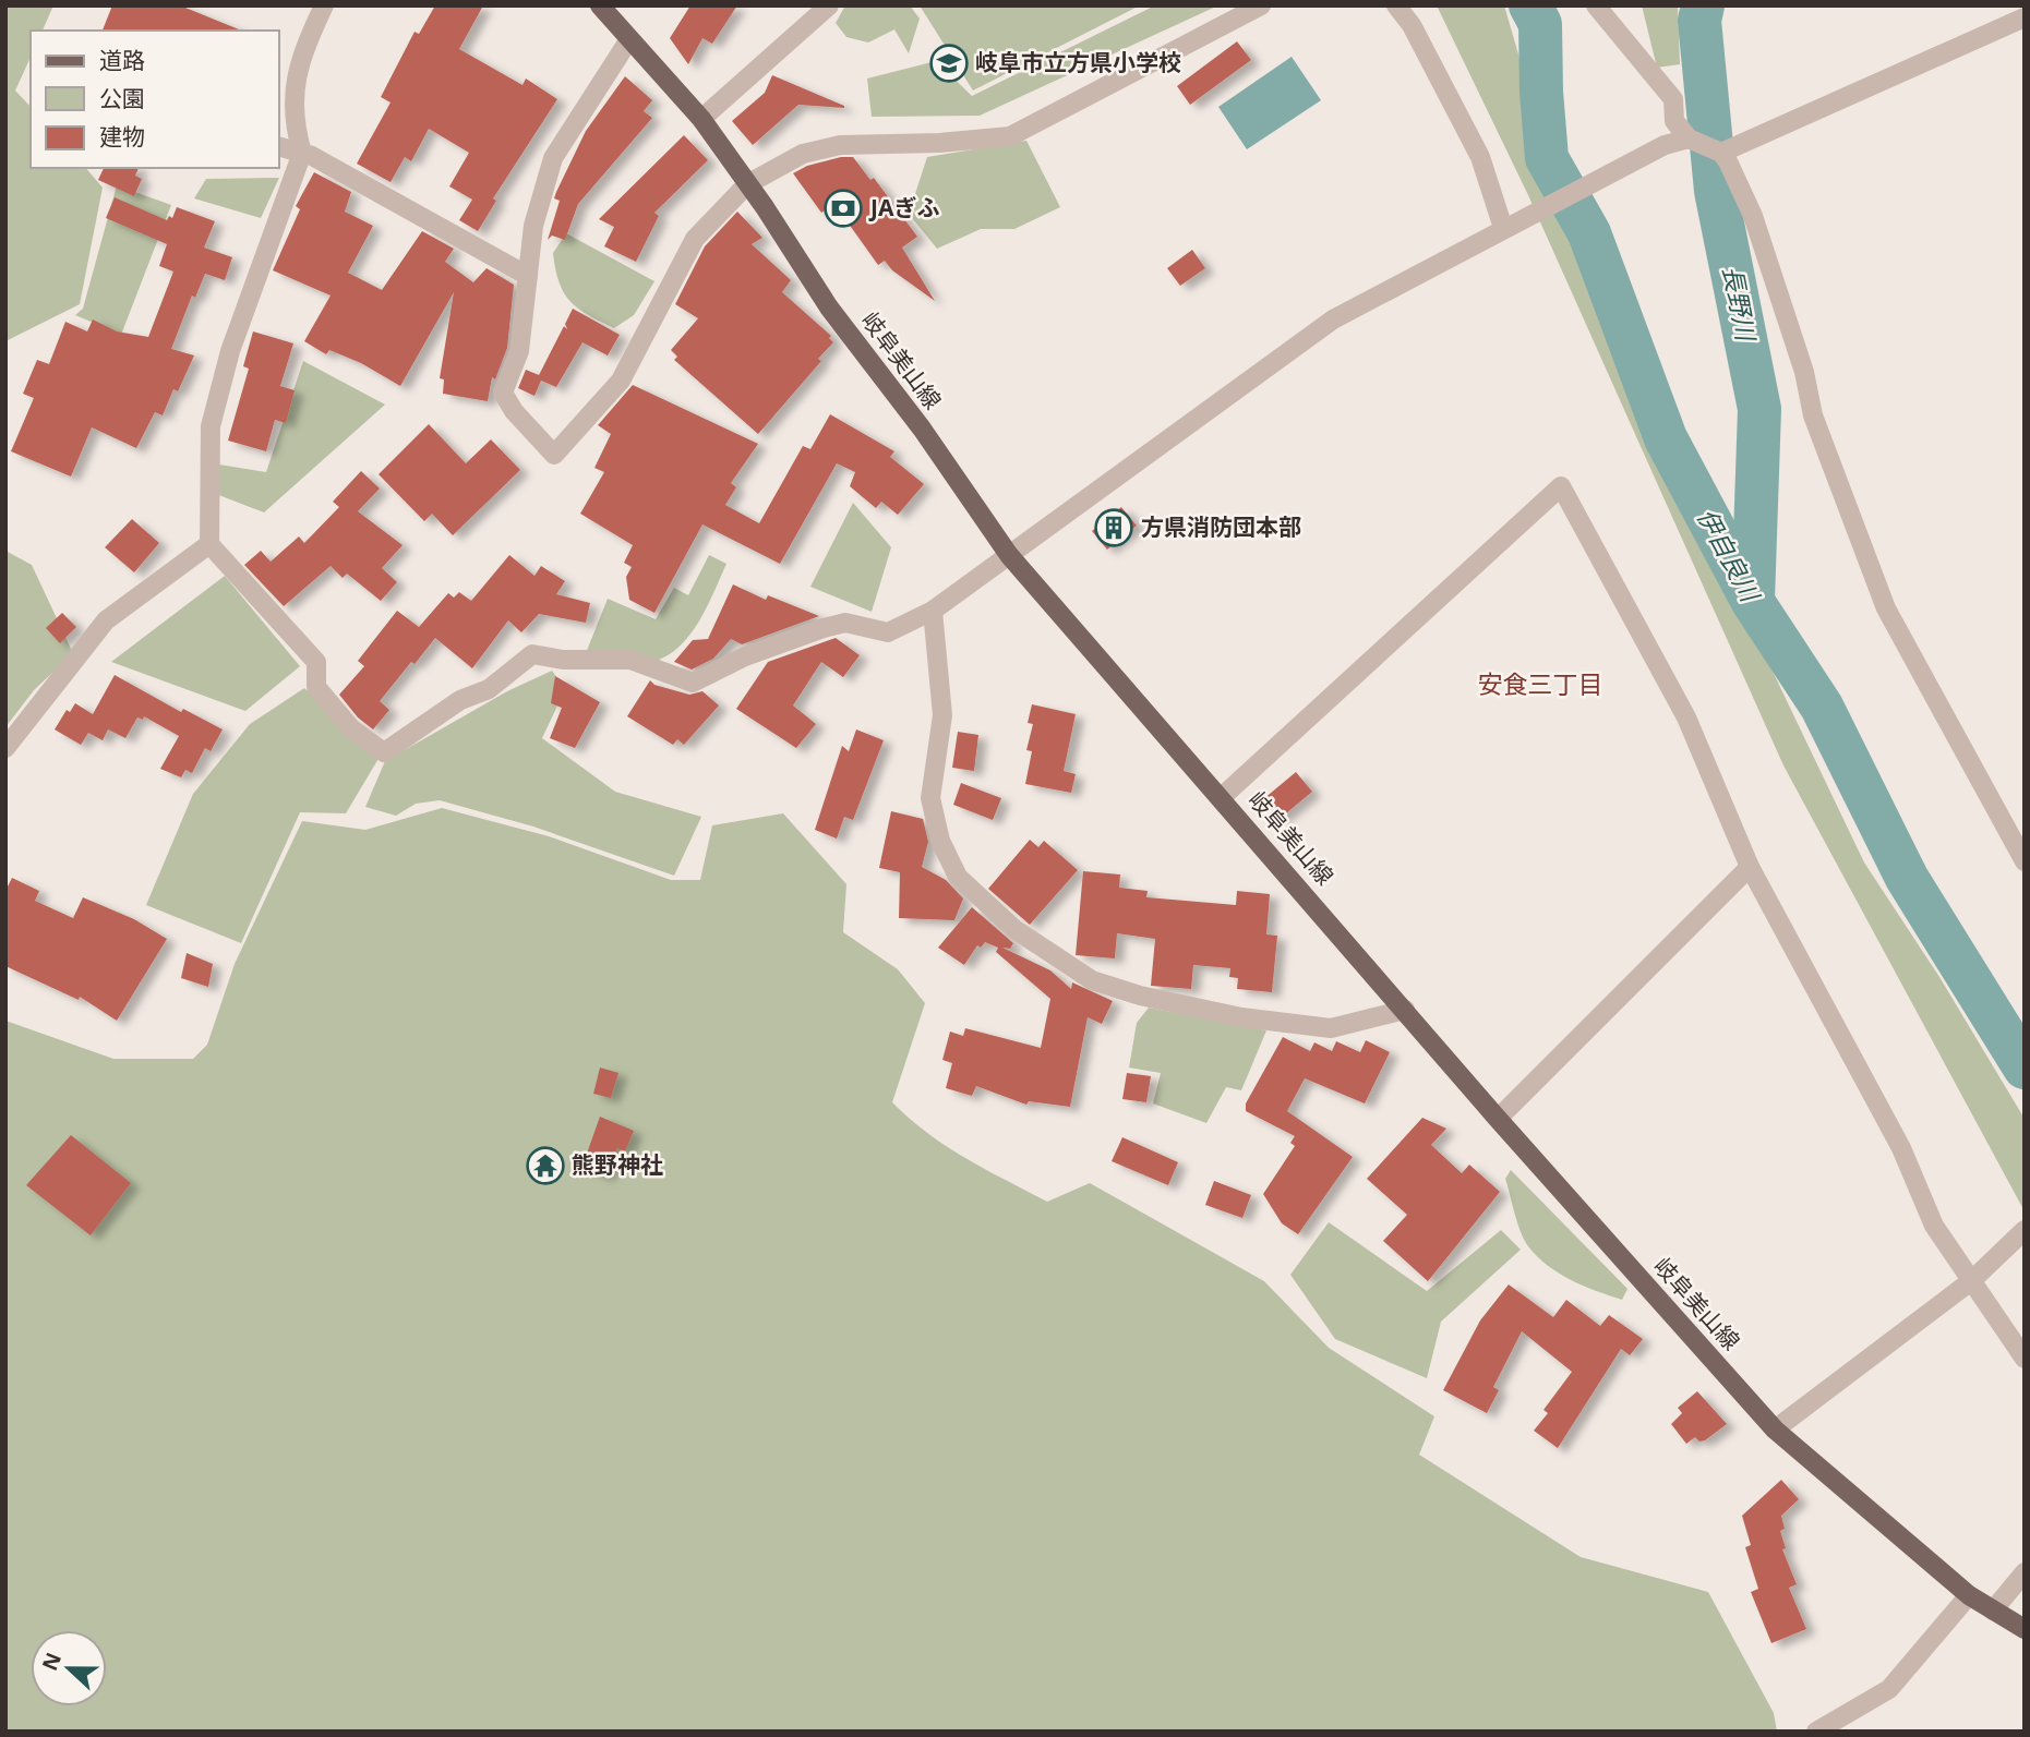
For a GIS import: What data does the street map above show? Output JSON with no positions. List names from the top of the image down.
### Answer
{
  "streets": {
    "main road": ["岐阜美山線"]
  },
  "districts": ["安食三丁目"],
  "water": ["長野川", "伊自良川"],
  "places": {
    "school or university": ["岐阜市立方県小学校"],
    "bank": ["JAぎふ"],
    "building": ["方県消防団本部"],
    "temple": ["熊野神社"]
  },
  "legend": ["道路", "公園", "建物"],
  "north": "left"
}
